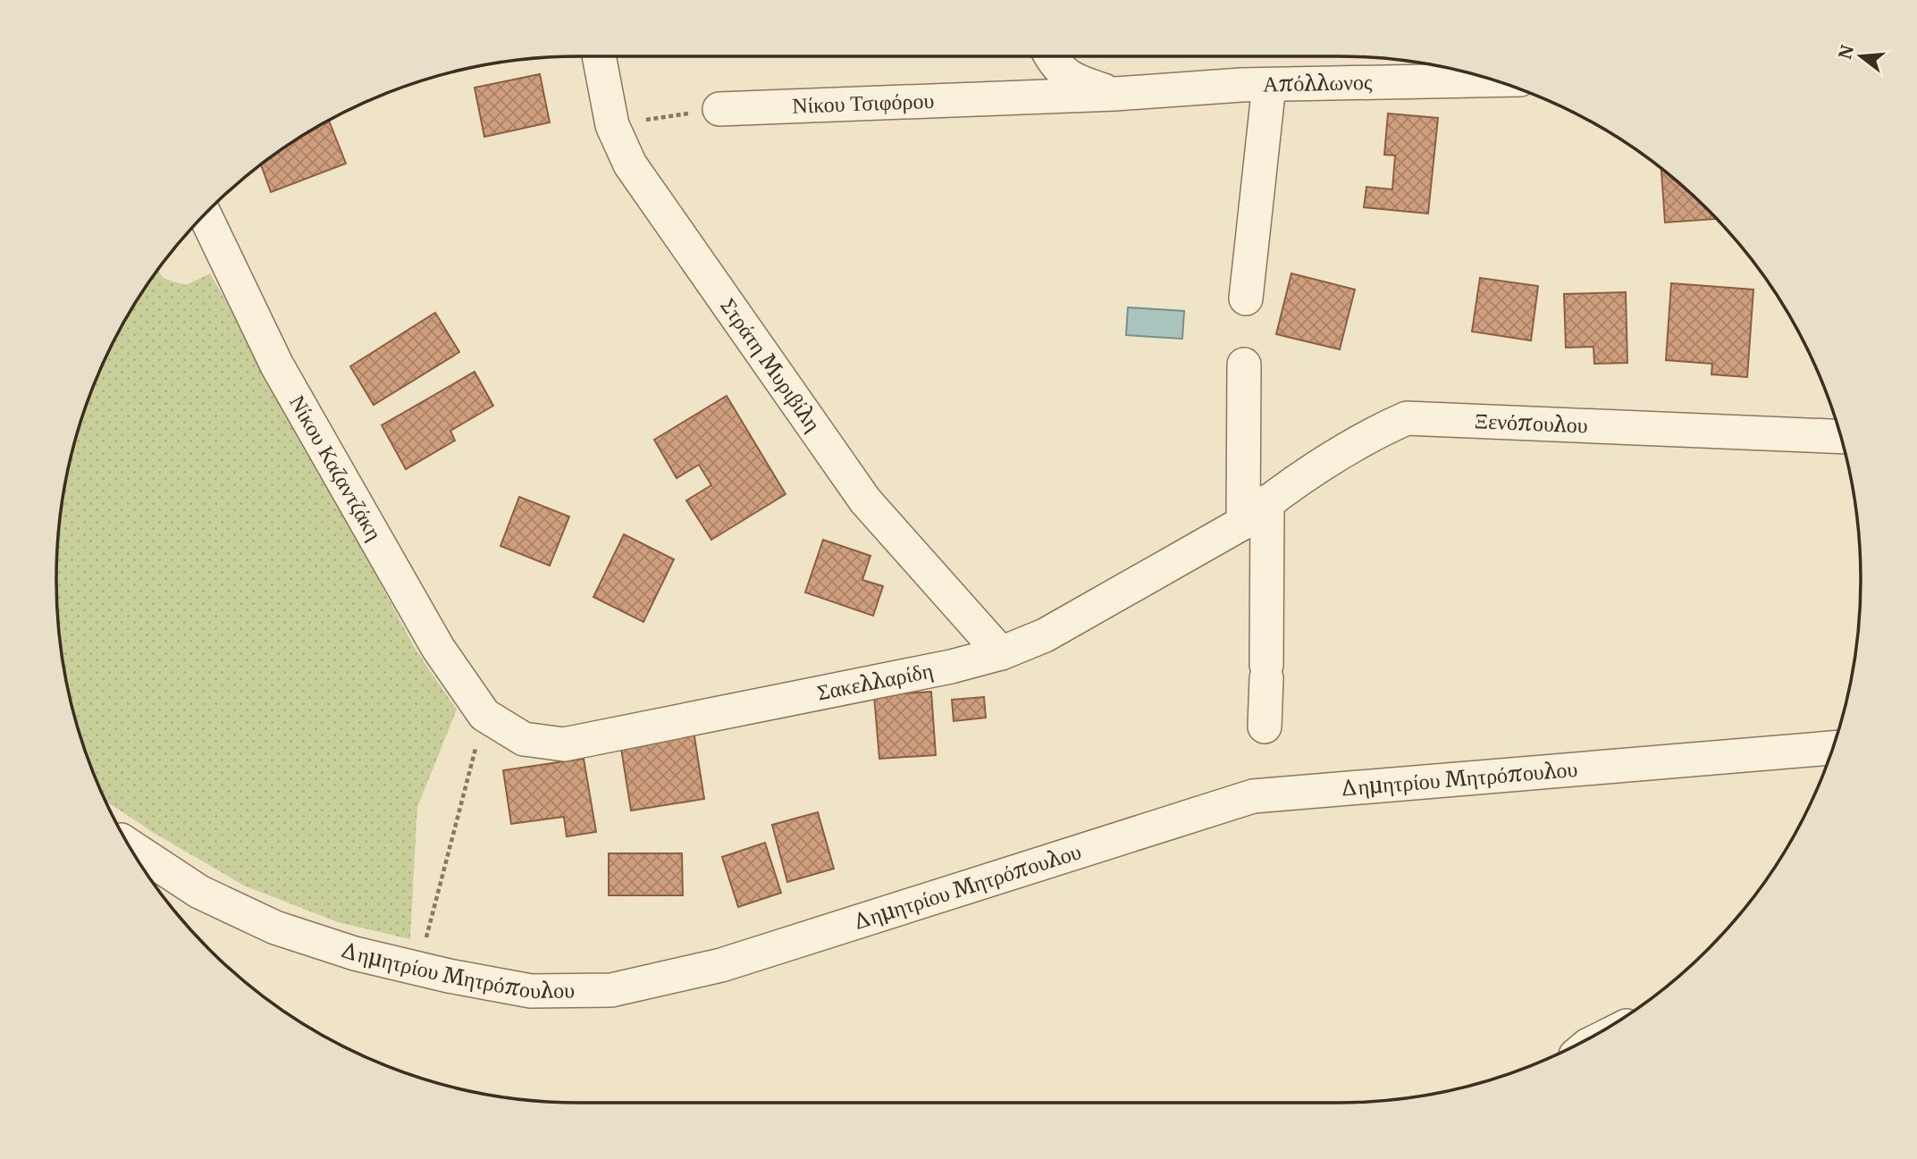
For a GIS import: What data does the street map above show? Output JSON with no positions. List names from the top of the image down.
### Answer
{
  "streets": {
    "street": [
      "Απόλλωνος",
      "Νίκου Τσιφόρου",
      "Στράτη Μυριβίλη",
      "Ξενόπουλου",
      "Νίκου Καζαντζάκη",
      "Σακελλαρίδη",
      "Δημητρίου Μητρόπουλου"
    ]
  },
  "crossings": [
    ["Απόλλωνος", "Νίκου Τσιφόρου"],
    ["Στράτη Μυριβίλη", "Σακελλαρίδη"],
    ["Ξενόπουλου", "Σακελλαρίδη"],
    ["Νίκου Καζαντζάκη", "Σακελλαρίδη"]
  ],
  "north": "left"
}
